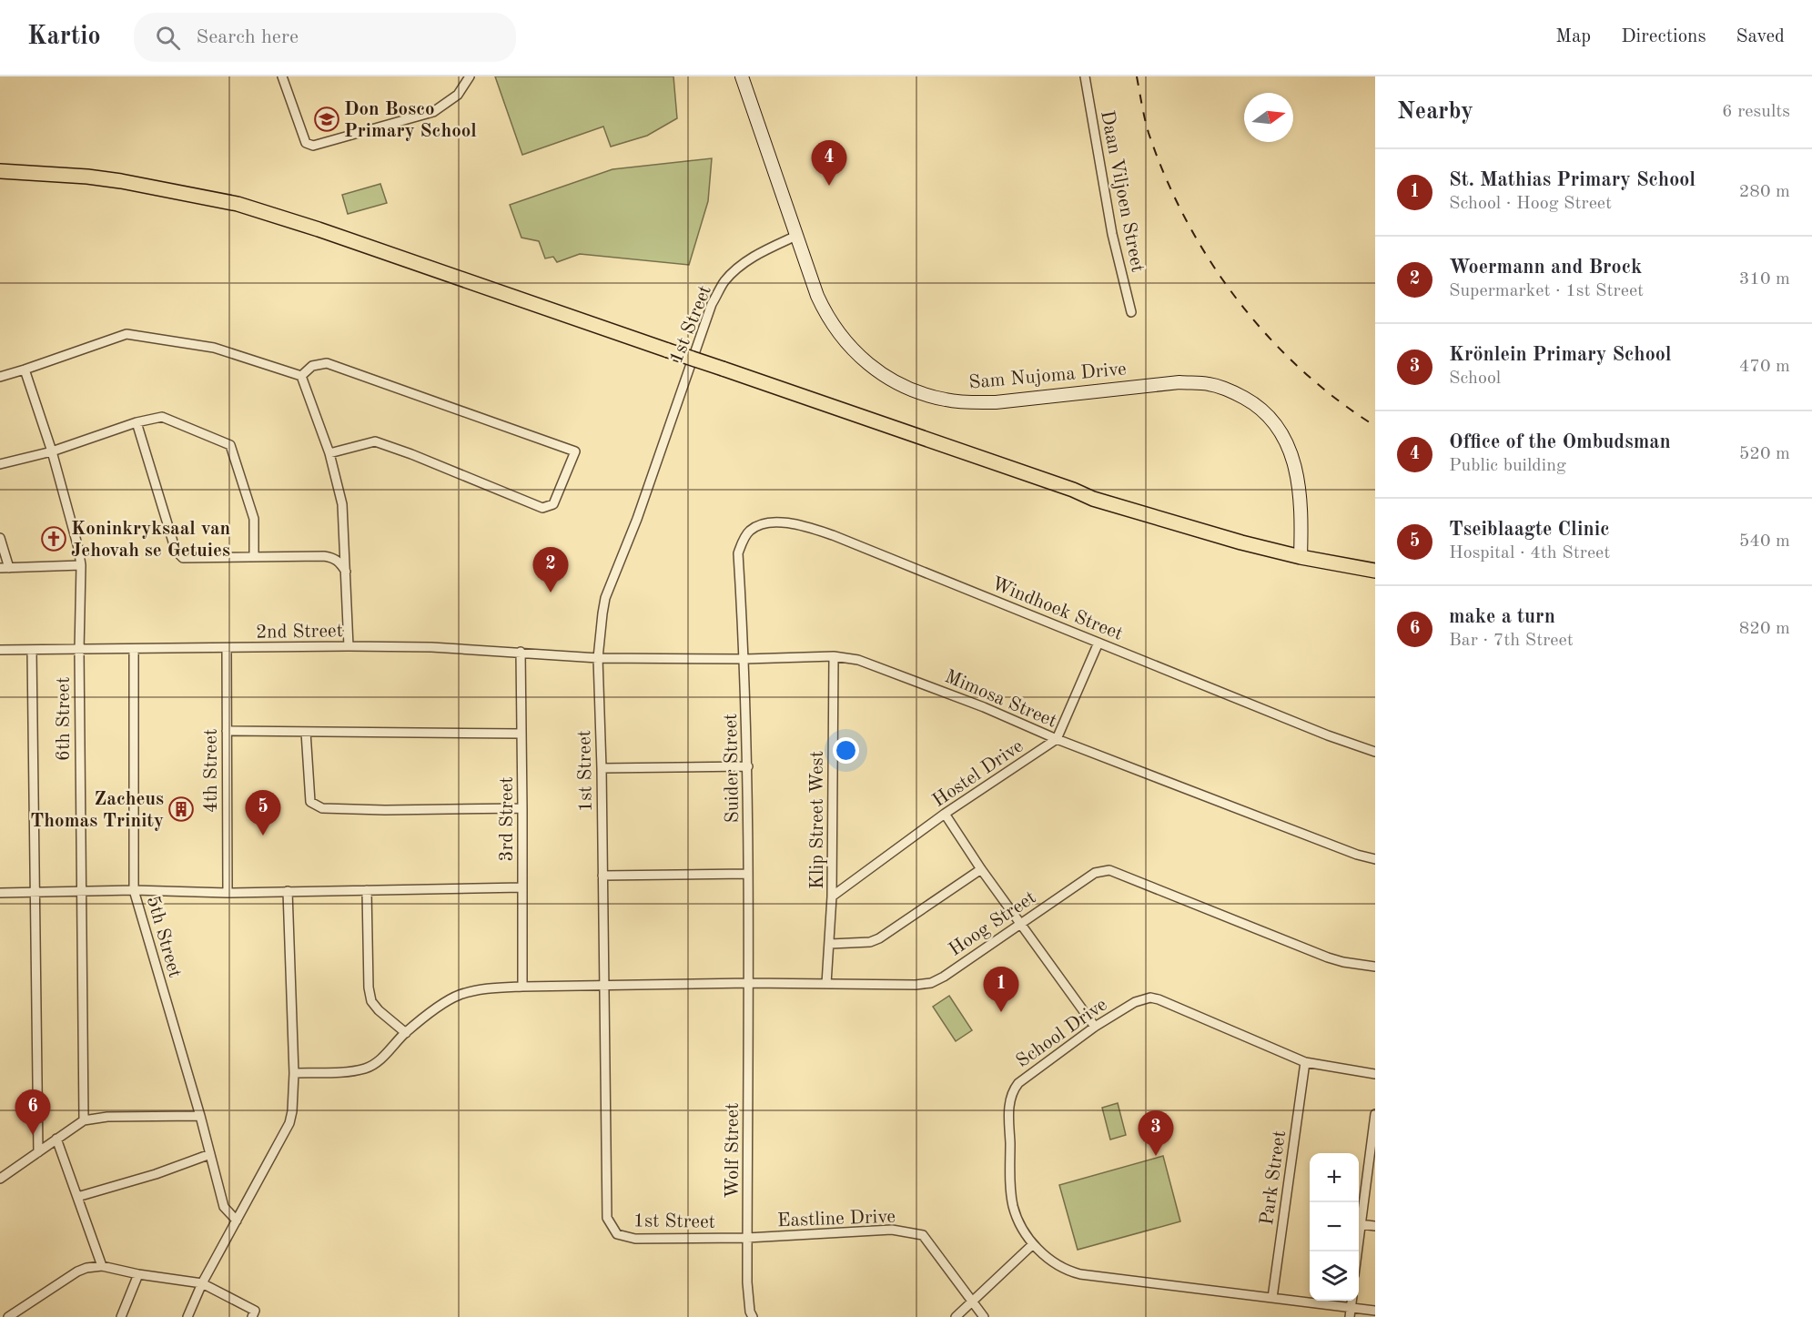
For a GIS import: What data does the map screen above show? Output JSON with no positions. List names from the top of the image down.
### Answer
{
  "streets": {
    "main road": ["Sam Nujoma Drive"],
    "street": [
      "Daan Viljoen Street",
      "1st Street",
      "Windhoek Street",
      "2nd Street",
      "Mimosa Street",
      "6th Street",
      "Suider Street",
      "4th Street",
      "Hostel Drive",
      "3rd Street",
      "Klip Street West",
      "Hoog Street",
      "5th Street",
      "School Drive",
      "Wolf Street",
      "Park Street",
      "Eastline Drive"
    ]
  },
  "crossings": [
    ["1st Street", "Sam Nujoma Drive"],
    ["1st Street", "2nd Street"],
    ["1st Street", "Mimosa Street"],
    ["1st Street", "Hoog Street"],
    ["1st Street", "Wolf Street"],
    ["1st Street", "Eastline Drive"],
    ["Windhoek Street", "Suider Street"],
    ["2nd Street", "Mimosa Street"],
    ["2nd Street", "6th Street"],
    ["2nd Street", "4th Street"],
    ["2nd Street", "3rd Street"],
    ["2nd Street", "5th Street"],
    ["Mimosa Street", "Suider Street"],
    ["Mimosa Street", "Hostel Drive"],
    ["Mimosa Street", "Klip Street West"],
    ["Suider Street", "Hoog Street"],
    ["Suider Street", "Wolf Street"],
    ["Hostel Drive", "Klip Street West"],
    ["3rd Street", "Hoog Street"],
    ["Klip Street West", "Hoog Street"],
    ["Hoog Street", "Wolf Street"],
    ["School Drive", "Park Street"],
    ["Wolf Street", "Eastline Drive"]
  ],
  "places": {
    "school or university": ["Don Bosco Primary School"],
    "church": ["Koninkryksaal van Jehovah se Getuies"],
    "building": ["Zacheus Thomas Trinity"]
  },
  "north": "right",
  "page": {
    "header": "Kartio",
    "search": "Search here",
    "nav": ["Map", "Directions", "Saved"],
    "heading": ["Nearby", "6 results"],
    "pins": [
      "4",
      "2",
      "5",
      "1",
      "6",
      "3"
    ],
    "list": [
      {
        "mark": "1",
        "name": "St. Mathias Primary School",
        "note": "School · Hoog Street",
        "value": "280 m"
      },
      {
        "mark": "2",
        "name": "Woermann and Brock",
        "note": "Supermarket · 1st Street",
        "value": "310 m"
      },
      {
        "mark": "3",
        "name": "Krönlein Primary School",
        "note": "School",
        "value": "470 m"
      },
      {
        "mark": "4",
        "name": "Office of the Ombudsman",
        "note": "Public building",
        "value": "520 m"
      },
      {
        "mark": "5",
        "name": "Tseiblaagte Clinic",
        "note": "Hospital · 4th Street",
        "value": "540 m"
      },
      {
        "mark": "6",
        "name": "make a turn",
        "note": "Bar · 7th Street",
        "value": "820 m"
      }
    ],
    "map_buttons": ["+", "−"]
  }
}
